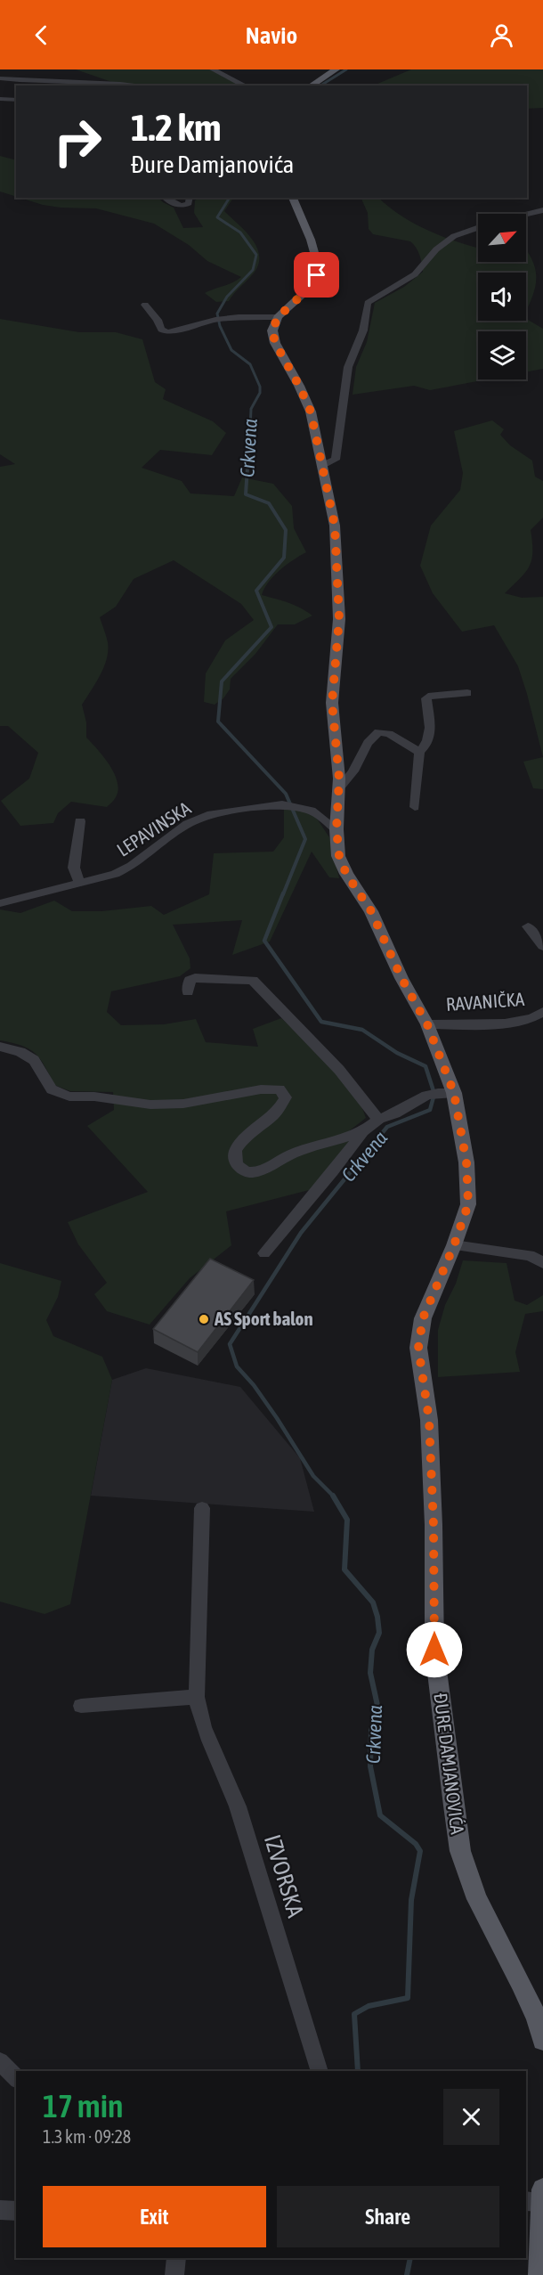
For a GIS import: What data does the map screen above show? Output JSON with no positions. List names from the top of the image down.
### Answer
{
  "streets": {
    "main road": ["ĐURE DAMJANOVIĆA"],
    "street": ["LEPAVINSKA", "RAVANIČKA", "IZVORSKA"]
  },
  "crossings": [
    ["LEPAVINSKA", "ĐURE DAMJANOVIĆA"],
    ["RAVANIČKA", "ĐURE DAMJANOVIĆA"]
  ],
  "water": ["Crkvena"],
  "places": ["AS Sport balon"],
  "north": "top right",
  "page": {
    "header": "Navio",
    "turn": ["1.2 km", "Đure Damjanovića"],
    "heading": ["17 min", "1.3 km · 09:28"],
    "buttons": ["Exit", "Share"]
  }
}
